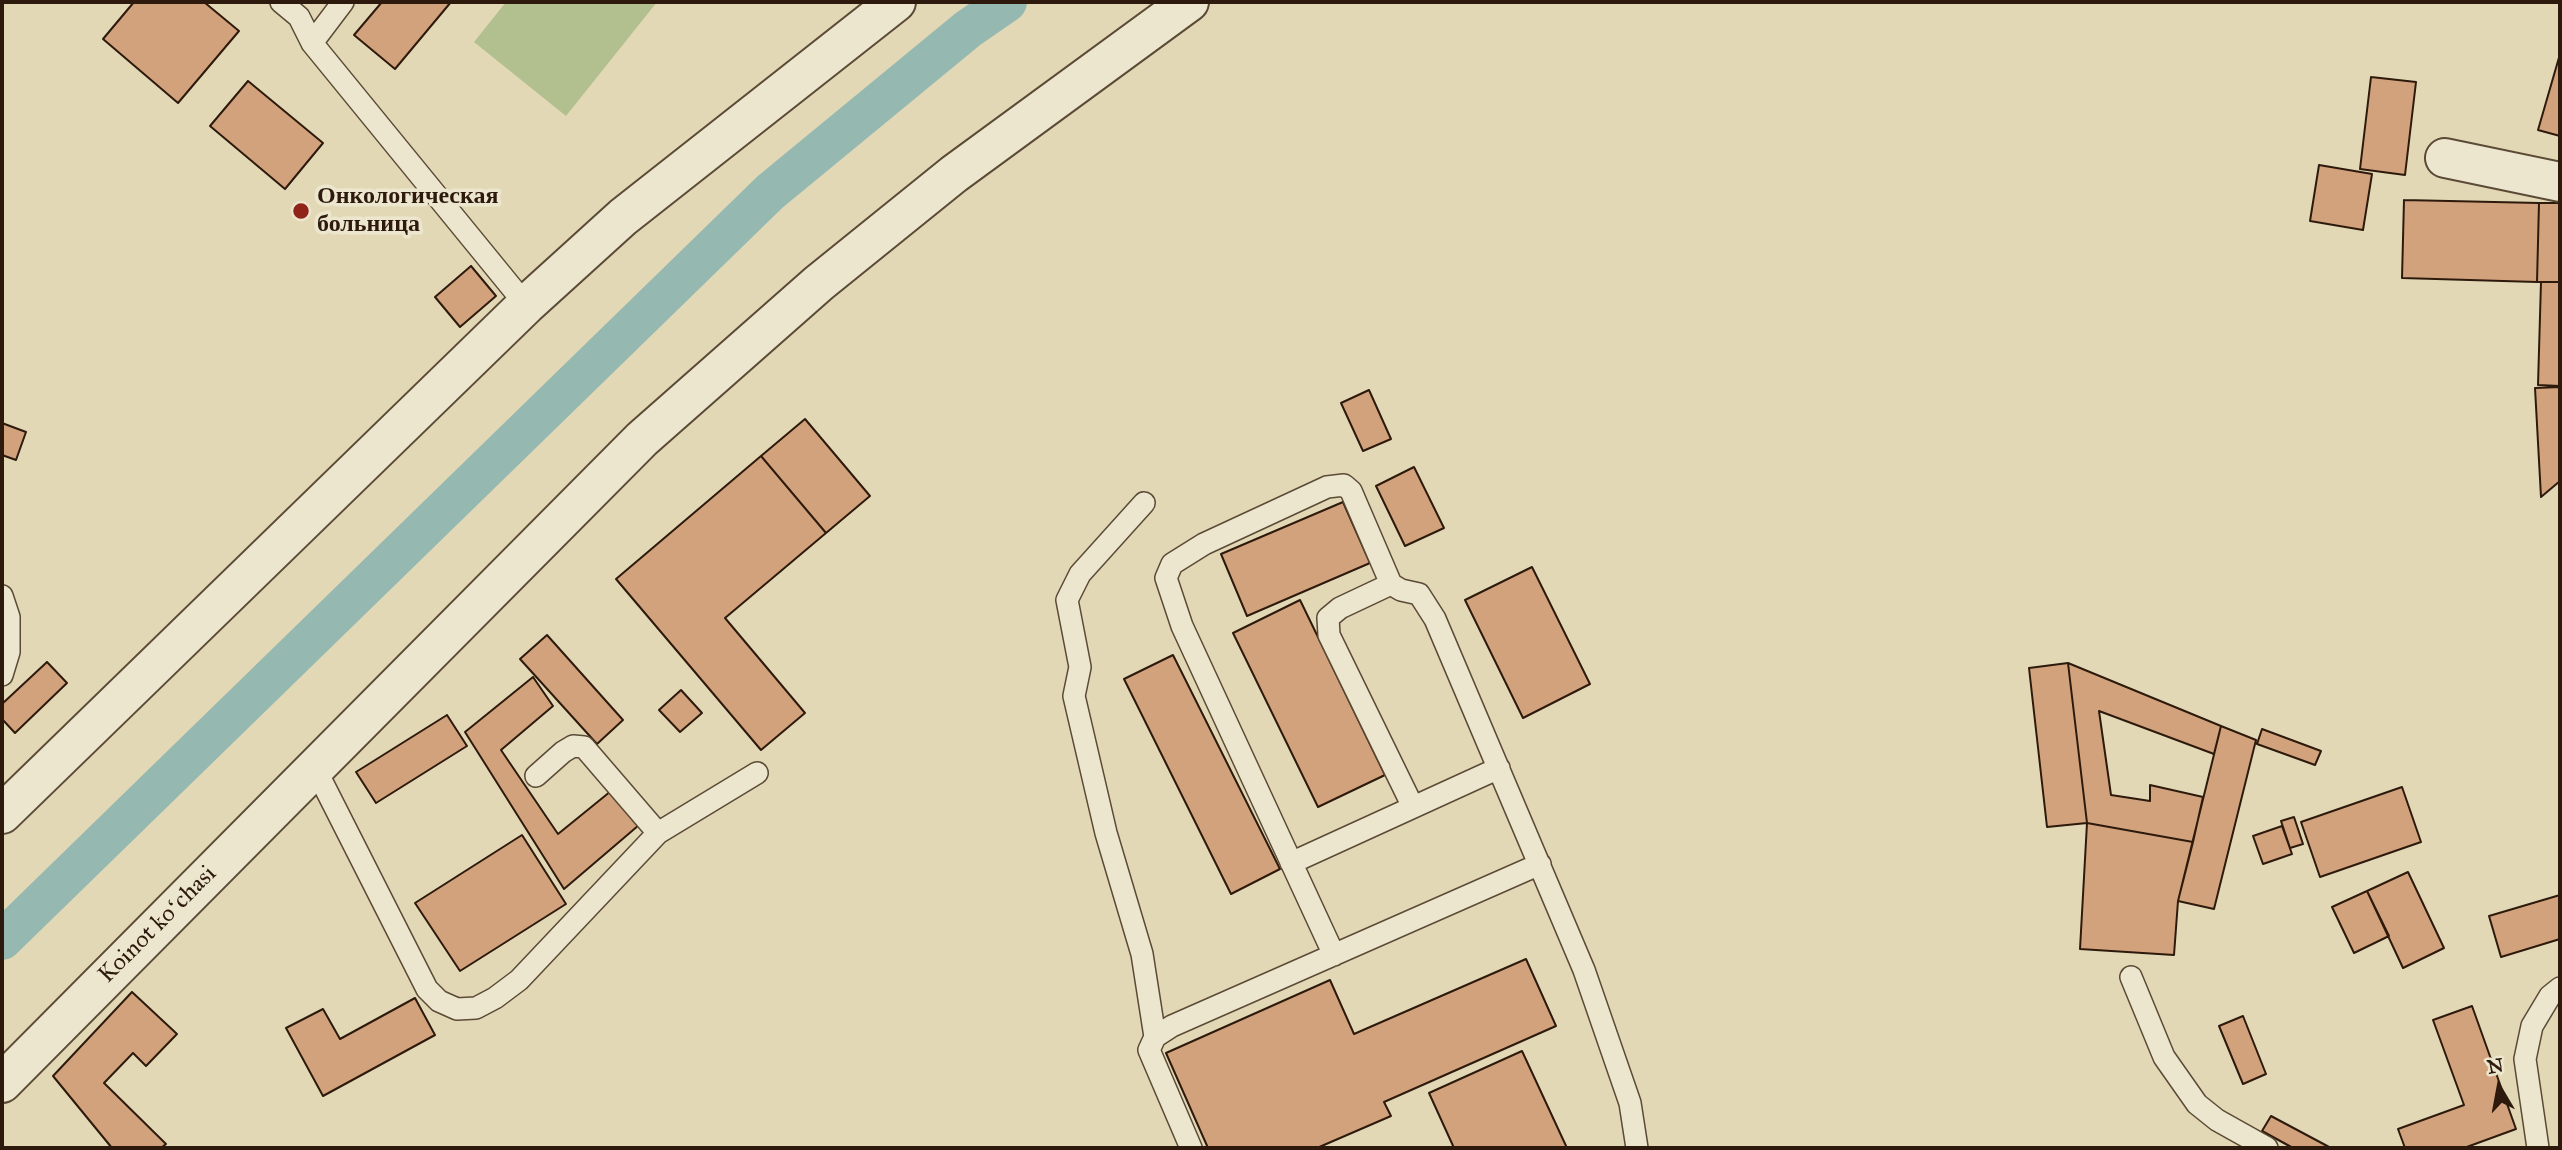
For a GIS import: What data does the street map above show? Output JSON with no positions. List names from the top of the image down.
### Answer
{
  "streets": {
    "street": ["Koinot koʻchasi"]
  },
  "places": ["Онкологическая больница"],
  "north": "top"
}
